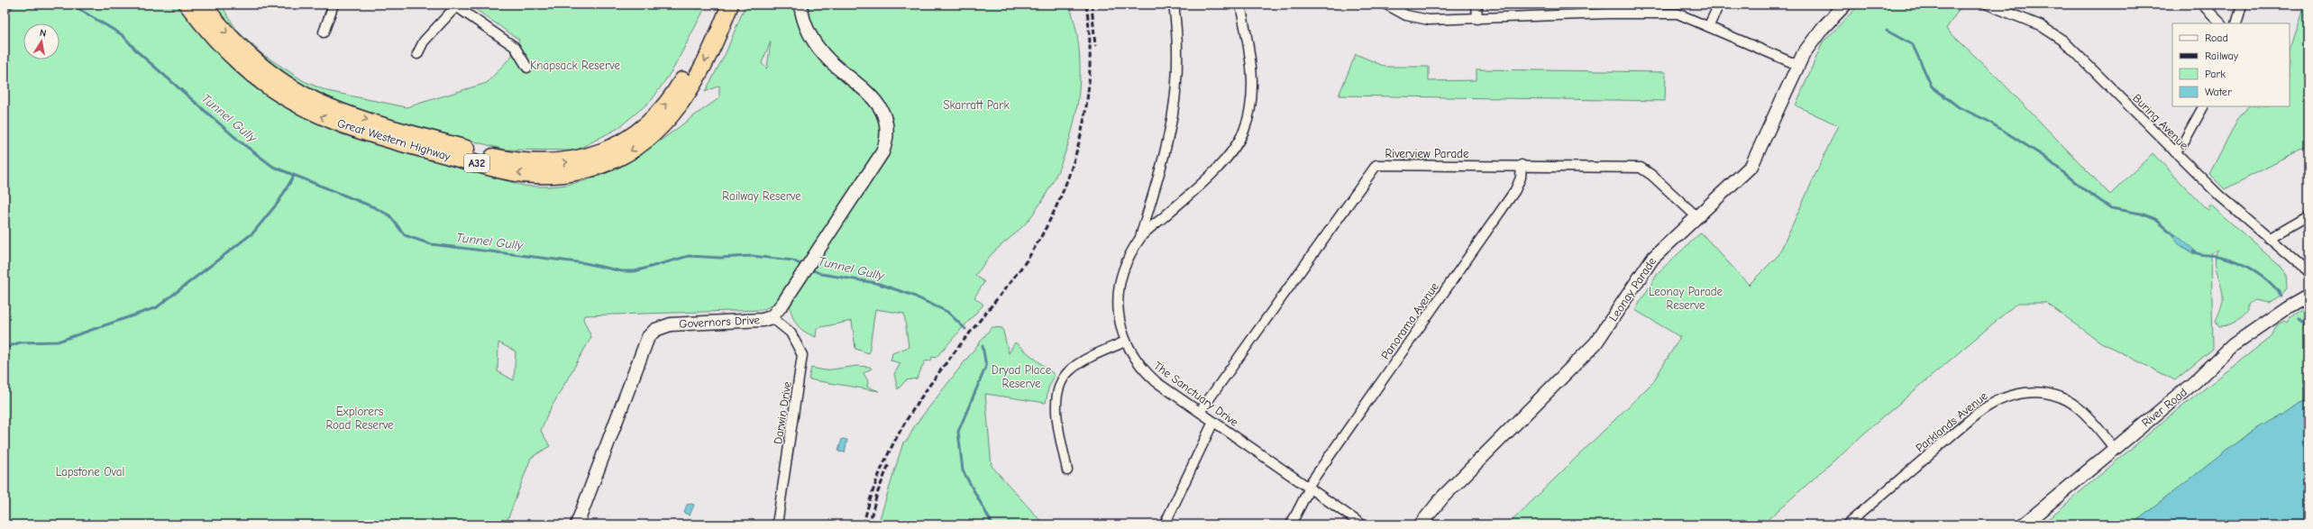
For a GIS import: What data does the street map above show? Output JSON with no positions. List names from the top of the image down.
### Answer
{
  "streets": {
    "highway": ["Great Western Highway", "A32"],
    "street": [
      "Buring Avenue",
      "Riverview Parade",
      "Leonay Parade",
      "Panorama Avenue",
      "Governors Drive",
      "The Sanctuary Drive",
      "River Road",
      "Darwin Drive",
      "Parklands Avenue"
    ]
  },
  "crossings": [
    ["Riverview Parade", "Leonay Parade"],
    ["Riverview Parade", "Panorama Avenue"],
    ["Riverview Parade", "The Sanctuary Drive"],
    ["Panorama Avenue", "The Sanctuary Drive"],
    ["Governors Drive", "Darwin Drive"],
    ["River Road", "Parklands Avenue"]
  ],
  "water": ["Tunnel Gully"],
  "parks": [
    "Knapsack Reserve",
    "Skarratt Park",
    "Railway Reserve",
    "Leonay Parade Reserve",
    "Dryad Place Reserve",
    "Explorers Road Reserve",
    "Lapstone Oval"
  ],
  "legend": [
    "Road",
    "Railway",
    "Park",
    "Water"
  ],
  "north": "top"
}
